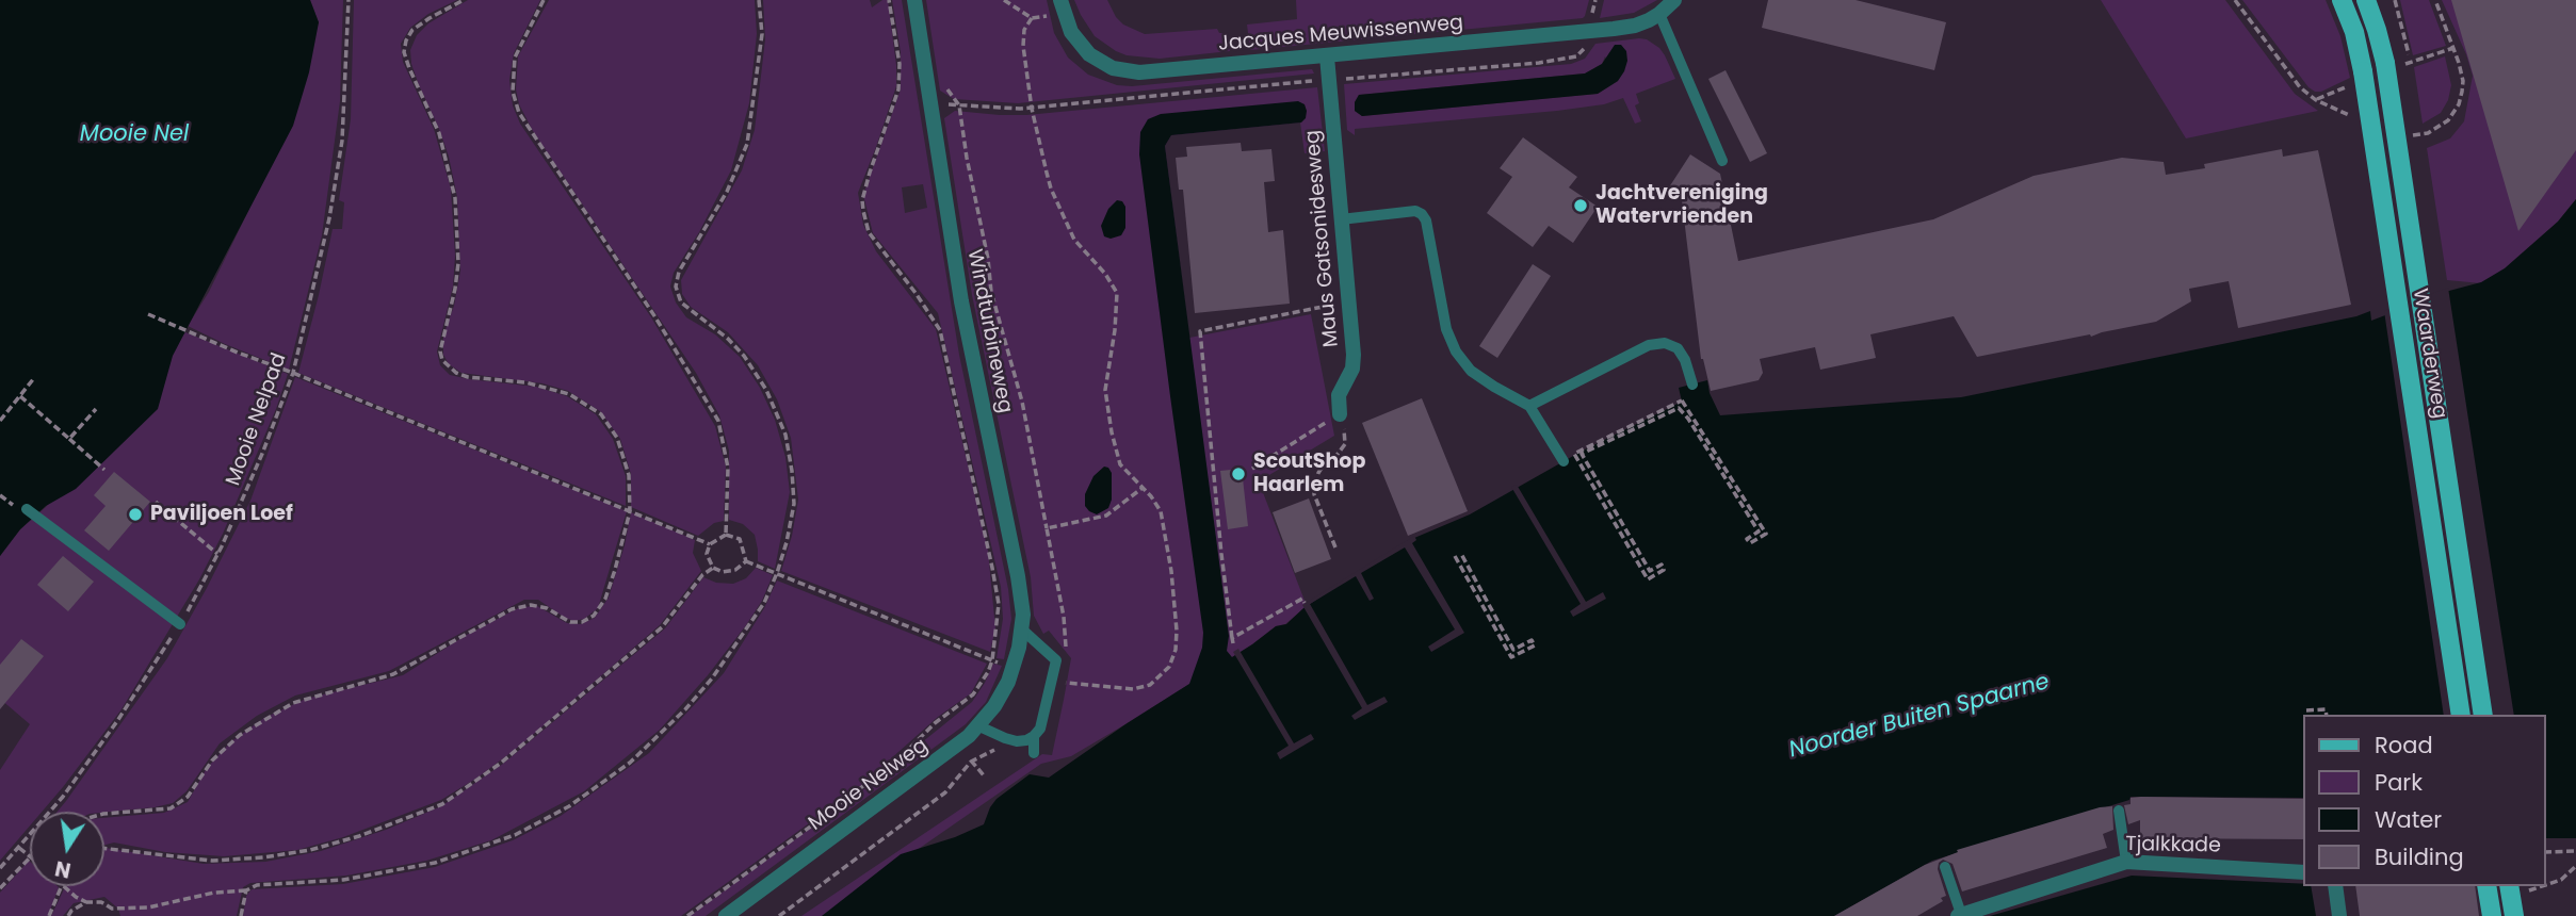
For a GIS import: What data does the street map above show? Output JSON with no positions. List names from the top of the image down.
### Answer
{
  "streets": {
    "main road": ["Waarderweg"],
    "street": [
      "Jacques Meuwissenweg",
      "Maus Gatsonidesweg",
      "Windturbineweg",
      "Mooie Nelweg",
      "Tjalkkade"
    ],
    "path": ["Mooie Nelpad"]
  },
  "crossings": [
    ["Jacques Meuwissenweg", "Maus Gatsonidesweg"],
    ["Windturbineweg", "Mooie Nelweg"]
  ],
  "water": ["Mooie Nel", "Noorder Buiten Spaarne"],
  "places": ["Jachtvereniging Watervrienden", "ScoutShop Haarlem", "Paviljoen Loef"],
  "legend": [
    "Road",
    "Park",
    "Water",
    "Building"
  ],
  "north": "bottom"
}
